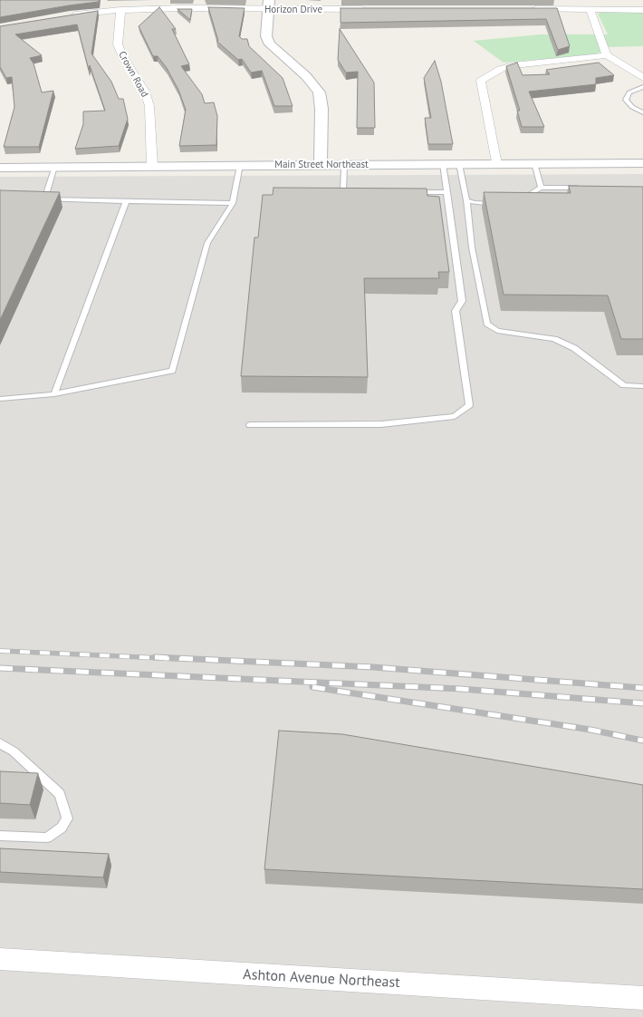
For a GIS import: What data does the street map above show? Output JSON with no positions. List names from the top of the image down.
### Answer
{
  "streets": {
    "street": [
      "Horizon Drive",
      "Crown Road",
      "Main Street Northeast",
      "Ashton Avenue Northeast"
    ]
  },
  "crossings": [
    ["Horizon Drive", "Crown Road"],
    ["Crown Road", "Main Street Northeast"]
  ]
}
